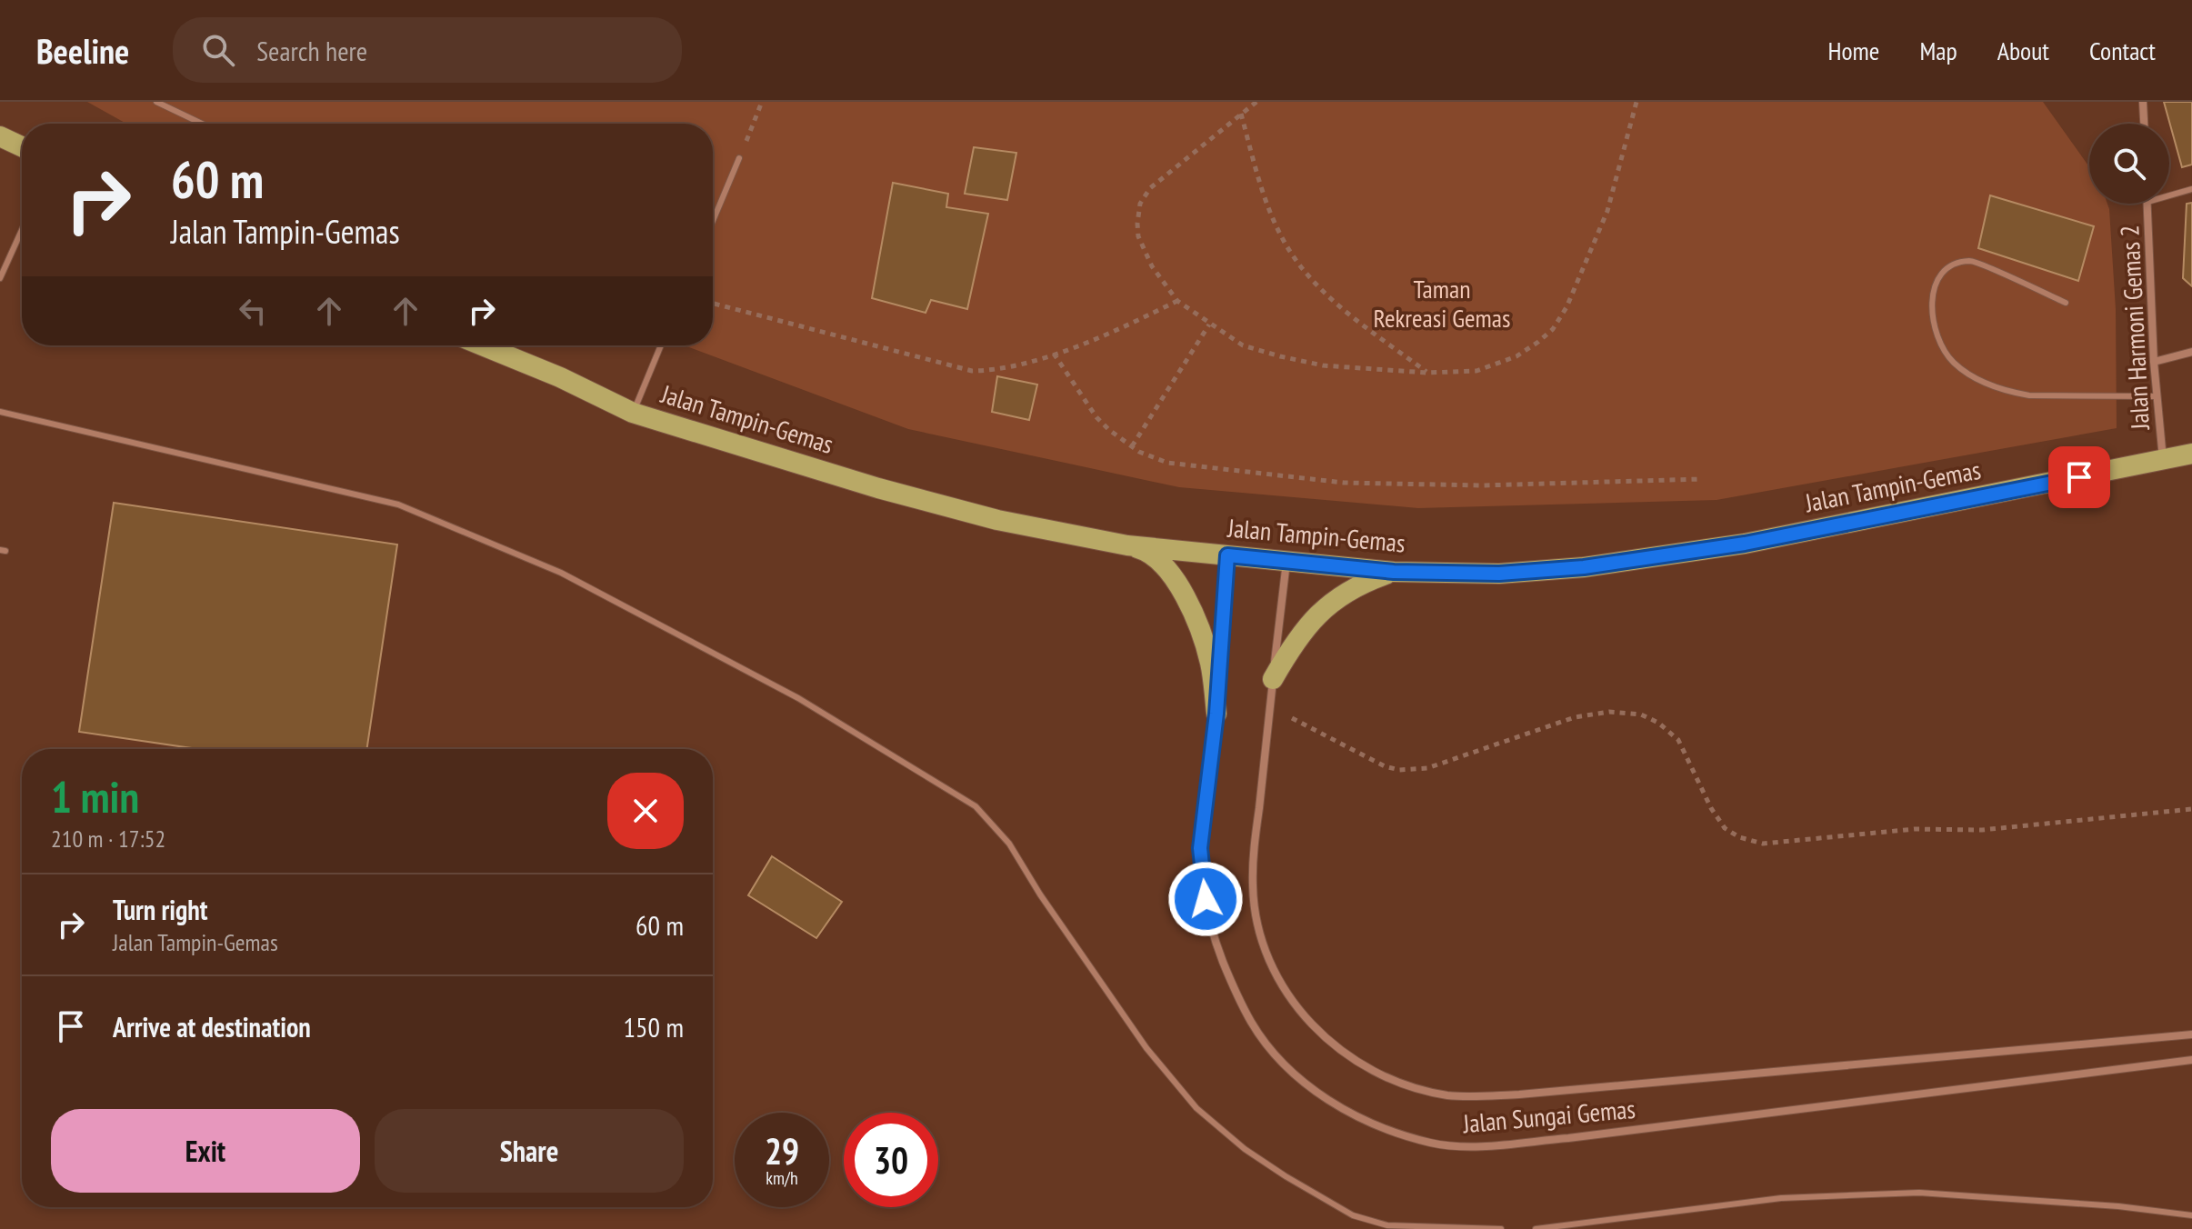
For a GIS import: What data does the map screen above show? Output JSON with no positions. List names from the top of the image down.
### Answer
{
  "streets": {
    "highway": ["Jalan Tampin-Gemas"],
    "street": ["Jalan Harmoni Gemas 2", "Jalan Sungai Gemas"]
  },
  "crossings": [
    ["Jalan Harmoni Gemas 2", "Jalan Tampin-Gemas"],
    ["Jalan Tampin-Gemas", "Jalan Sungai Gemas"]
  ],
  "parks": ["Taman Rekreasi Gemas"],
  "page": {
    "header": "Beeline",
    "search": "Search here",
    "nav": [
      "Home",
      "Map",
      "About",
      "Contact"
    ],
    "turn": ["60 m", "Jalan Tampin-Gemas"],
    "heading": ["1 min", "210 m · 17:52"],
    "list": [
      {
        "name": "Turn right",
        "note": "Jalan Tampin-Gemas",
        "value": "60 m"
      },
      {
        "name": "Arrive at destination",
        "value": "150 m"
      }
    ],
    "buttons": ["Exit", "Share"],
    "speed": "29 km/h",
    "limit": "30"
  }
}
